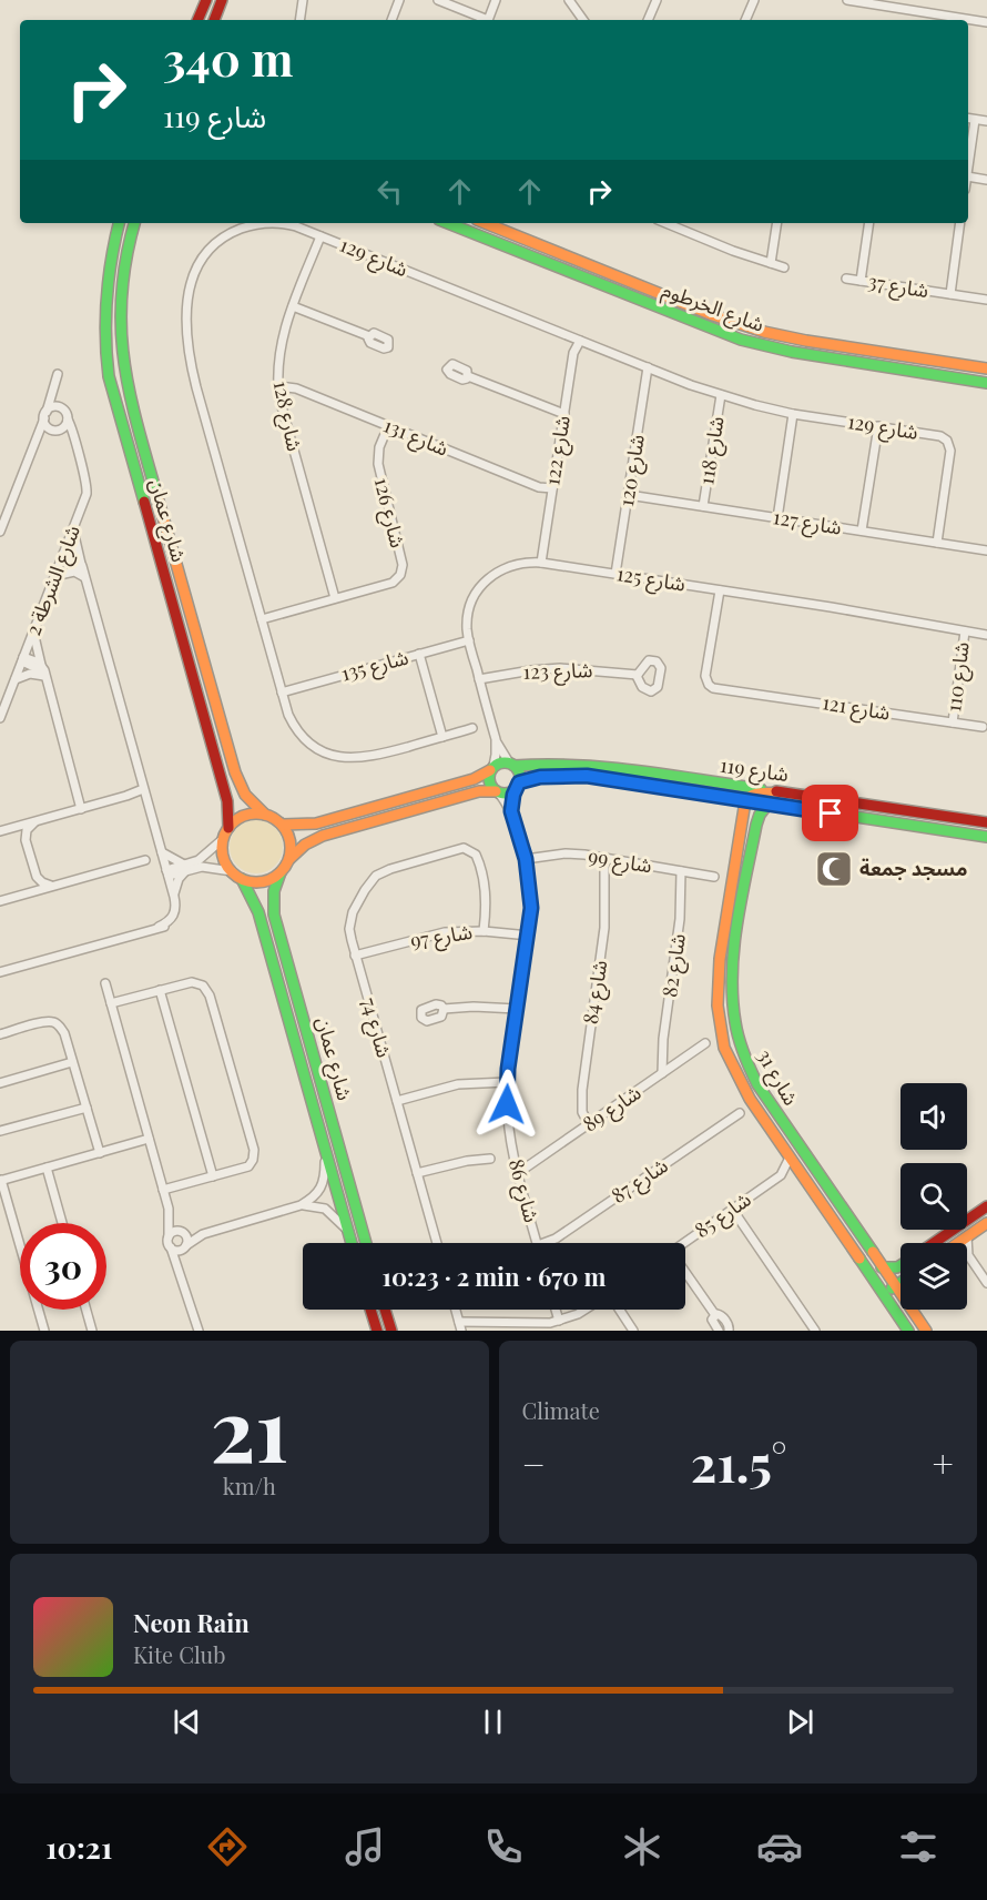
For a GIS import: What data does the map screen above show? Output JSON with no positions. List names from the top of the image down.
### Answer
{
  "streets": {
    "main road": [
      "شارع الخرطوم",
      "شارع عمان",
      "شارع 119",
      "شارع 31"
    ],
    "street": [
      "شارع 129",
      "شارع 37",
      "شارع 128",
      "شارع 131",
      "شارع 122",
      "شارع 118",
      "شارع 120",
      "شارع 126",
      "شارع 127",
      "شارع 125",
      "شارع الشرطة 2",
      "شارع 135",
      "شارع 123",
      "شارع 110",
      "شارع 121",
      "شارع 99",
      "شارع 97",
      "شارع 82",
      "شارع 84",
      "شارع 74",
      "شارع 89",
      "شارع 87",
      "شارع 86",
      "شارع 85"
    ]
  },
  "crossings": [
    ["شارع 129", "شارع 128"],
    ["شارع 129", "شارع 122"],
    ["شارع 129", "شارع 118"],
    ["شارع 129", "شارع 120"],
    ["شارع 129", "شارع 126"],
    ["شارع 129", "شارع 127"],
    ["شارع 129", "شارع 135"],
    ["شارع 128", "شارع 131"],
    ["شارع 128", "شارع 126"],
    ["شارع 131", "شارع 122"],
    ["شارع 131", "شارع 126"],
    ["شارع 122", "شارع 125"],
    ["شارع 118", "شارع 127"],
    ["شارع 120", "شارع 127"],
    ["شارع 120", "شارع 125"],
    ["شارع 125", "شارع 135"],
    ["شارع 125", "شارع 123"],
    ["شارع 125", "شارع 110"],
    ["شارع 125", "شارع 121"],
    ["شارع 125", "شارع 119"],
    ["شارع 125", "شارع 86"],
    ["شارع 110", "شارع 121"],
    ["شارع 119", "شارع 31"],
    ["شارع 119", "شارع 86"],
    ["شارع 99", "شارع 82"],
    ["شارع 99", "شارع 84"],
    ["شارع 99", "شارع 86"],
    ["شارع 97", "شارع 74"],
    ["شارع 97", "شارع 86"],
    ["شارع 82", "شارع 89"],
    ["شارع 84", "شارع 89"],
    ["شارع 31", "شارع 85"],
    ["شارع 89", "شارع 86"]
  ],
  "places": {
    "mosque": ["مسجد جمعة"]
  },
  "page": {
    "turn": ["340 m", "شارع 119"],
    "limit": "30",
    "trip": "10:23 · 2 min · 670 m",
    "tile": [
      ["21", "km/h"],
      "Climate"
    ],
    "heat": ["−", "21.5°", "+"],
    "song": ["Neon Rain", "Kite Club"],
    "tabs": "10:21"
  }
}
